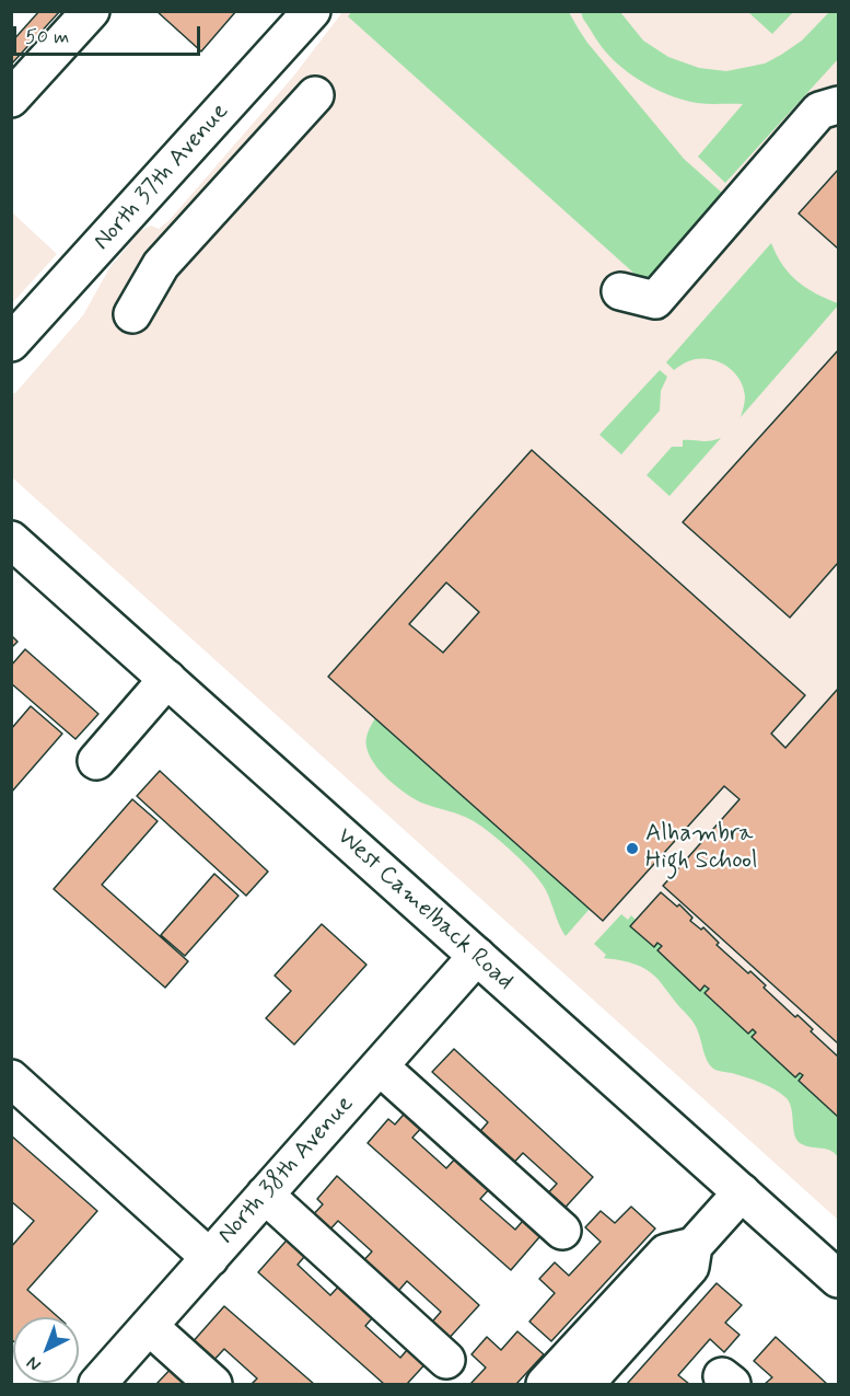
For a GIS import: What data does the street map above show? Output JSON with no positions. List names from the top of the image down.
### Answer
{
  "streets": {
    "main road": ["North 37th Avenue", "West Camelback Road", "North 38th Avenue"]
  },
  "crossings": [
    ["West Camelback Road", "North 38th Avenue"]
  ],
  "places": ["Alhambra High School"],
  "scale_bar": "50 m",
  "north": "bottom left"
}
